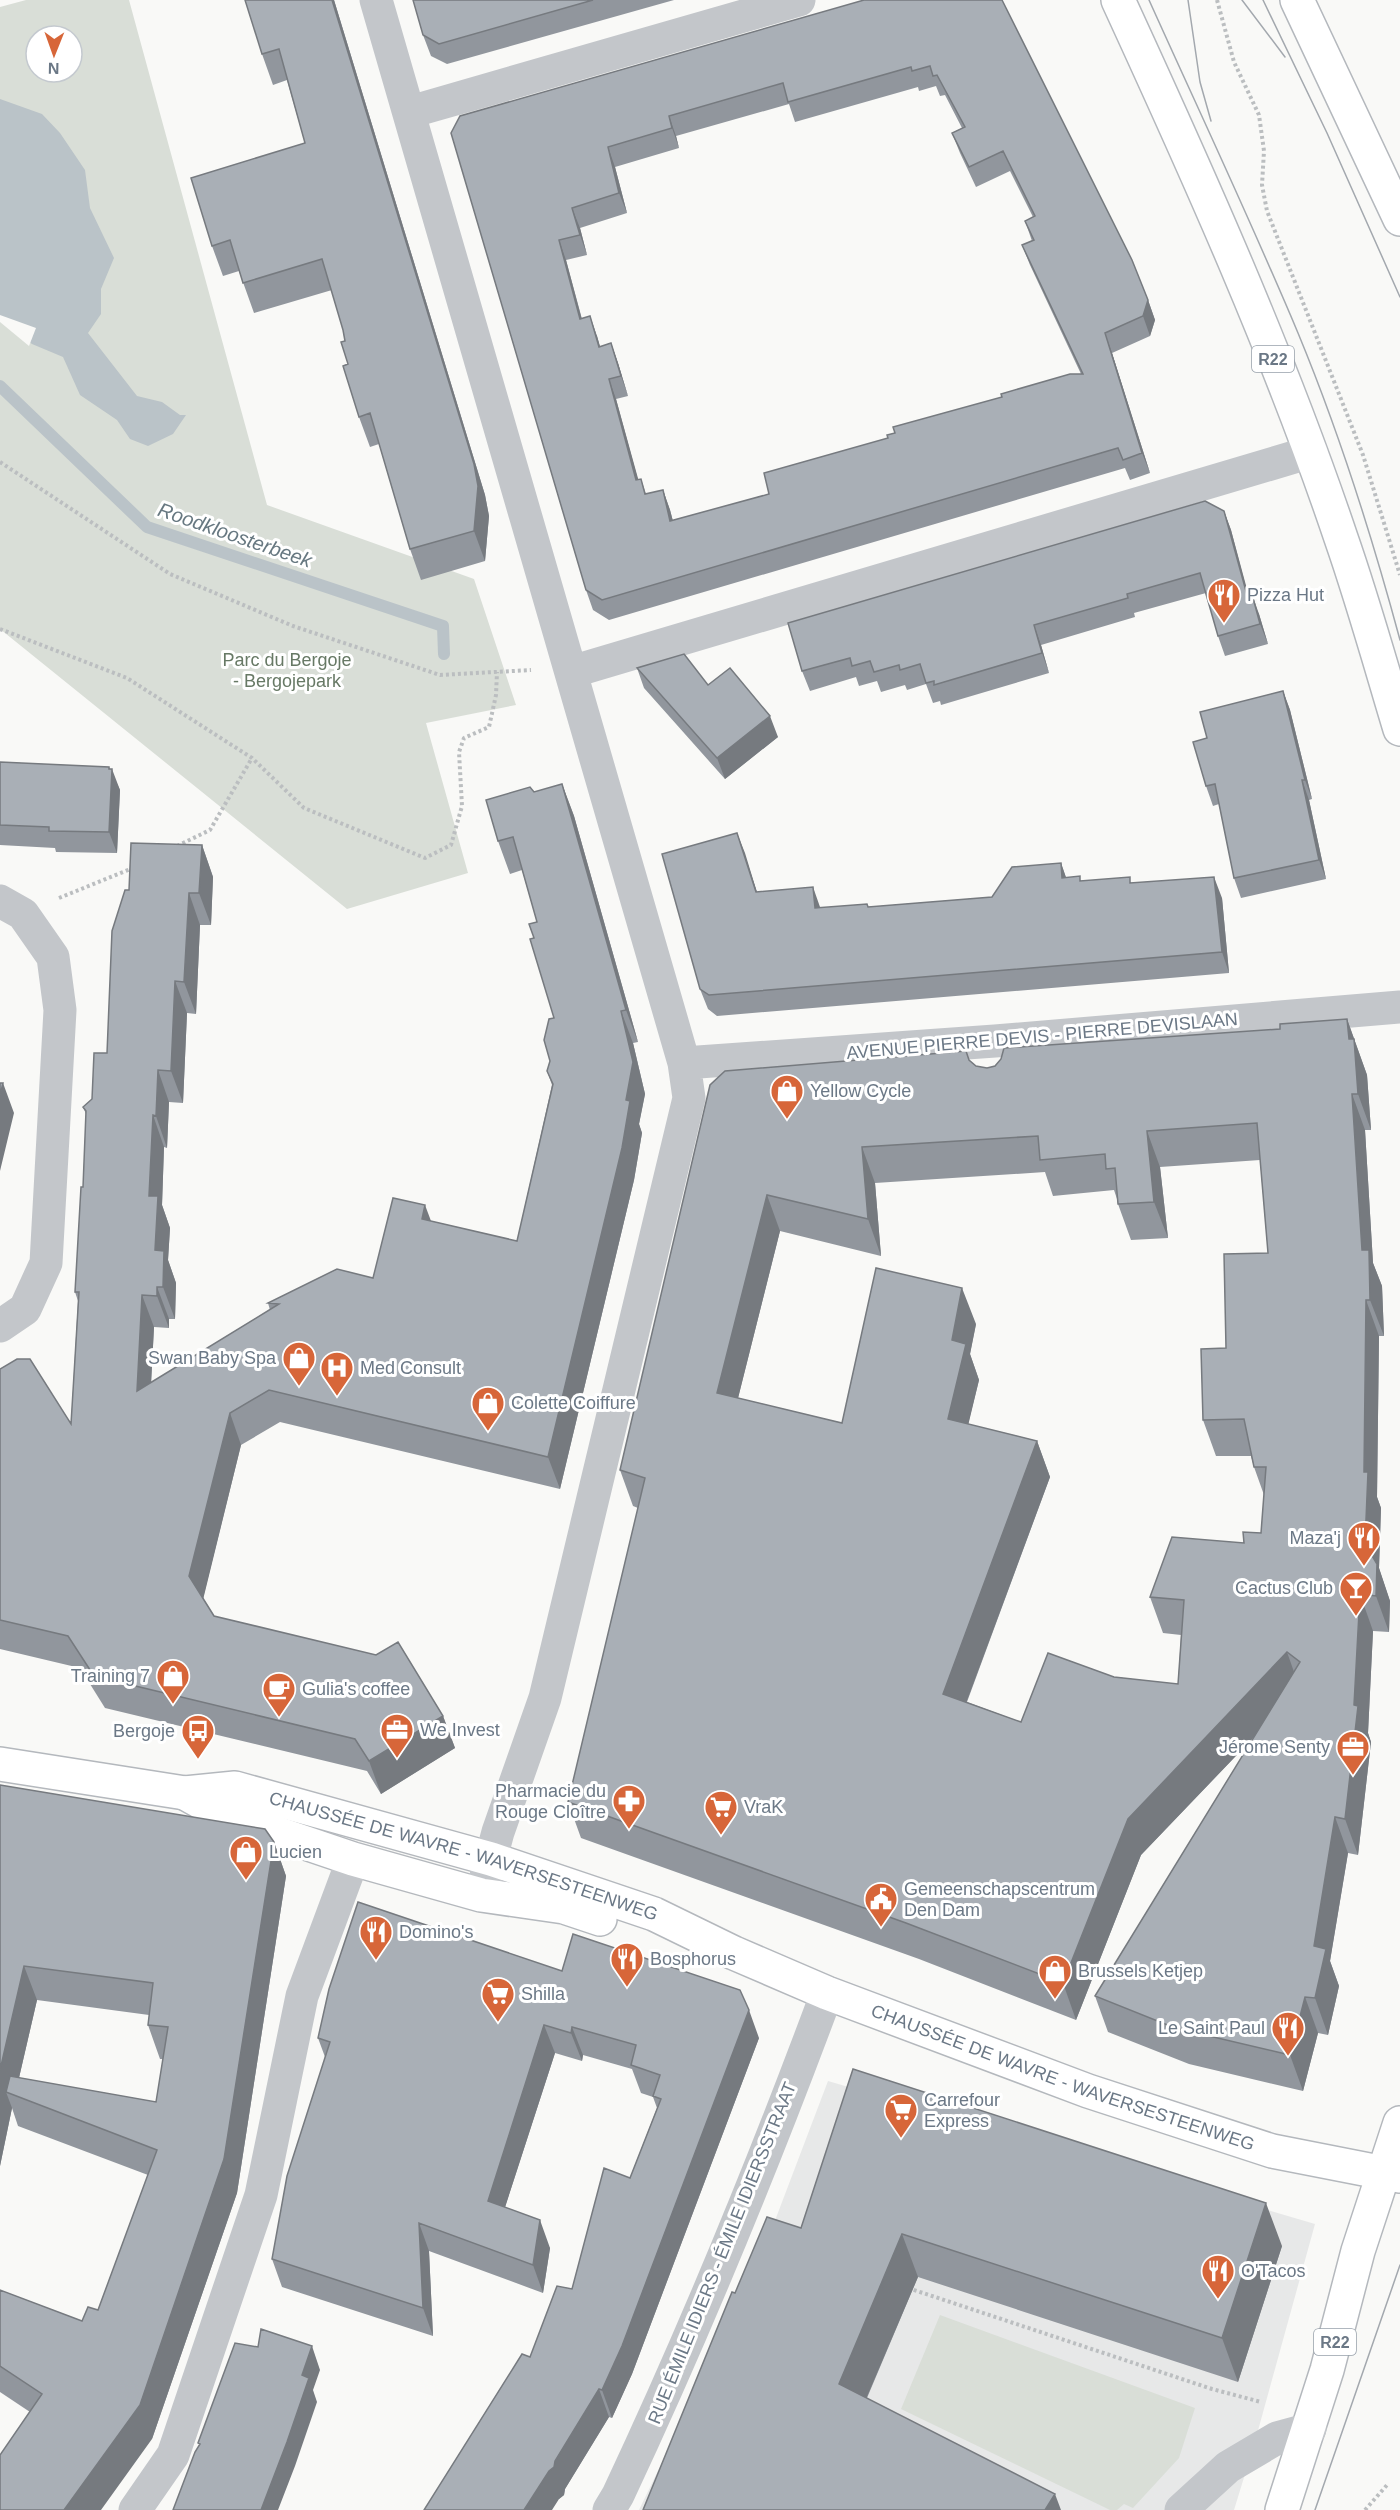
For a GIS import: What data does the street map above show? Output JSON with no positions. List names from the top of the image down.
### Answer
{
  "streets": {
    "main road": ["R22", "CHAUSSÉE DE WAVRE - WAVERSESTEENWEG"],
    "street": ["AVENUE PIERRE DEVIS - PIERRE DEVISLAAN", "RUE ÉMILE IDIERS - ÉMILE IDIERSSTRAAT"]
  },
  "crossings": [
    ["R22", "CHAUSSÉE DE WAVRE - WAVERSESTEENWEG"],
    ["CHAUSSÉE DE WAVRE - WAVERSESTEENWEG", "RUE ÉMILE IDIERS - ÉMILE IDIERSSTRAAT"]
  ],
  "water": ["Roodkloosterbeek"],
  "parks": ["Parc du Bergoje - Bergojepark"],
  "places": {
    "restaurant": [
      "Pizza Hut",
      "Maza'j",
      "Domino's",
      "Bosphorus",
      "Le Saint Paul",
      "O'Tacos"
    ],
    "shop": [
      "Yellow Cycle",
      "Swan Baby Spa",
      "Colette Coiffure",
      "Training 7",
      "Lucien",
      "Brussels Ketjep"
    ],
    "hospital": ["Med Consult"],
    "bar": ["Cactus Club"],
    "cafe": ["Gulia's coffee"],
    "office": ["We Invest", "Jérome Senty"],
    "bus stop": ["Bergoje"],
    "pharmacy": ["Pharmacie du Rouge Cloître"],
    "supermarket": ["VraK", "Shilla", "Carrefour Express"],
    "public building": ["Gemeenschapscentrum Den Dam"]
  },
  "north": "bottom"
}
